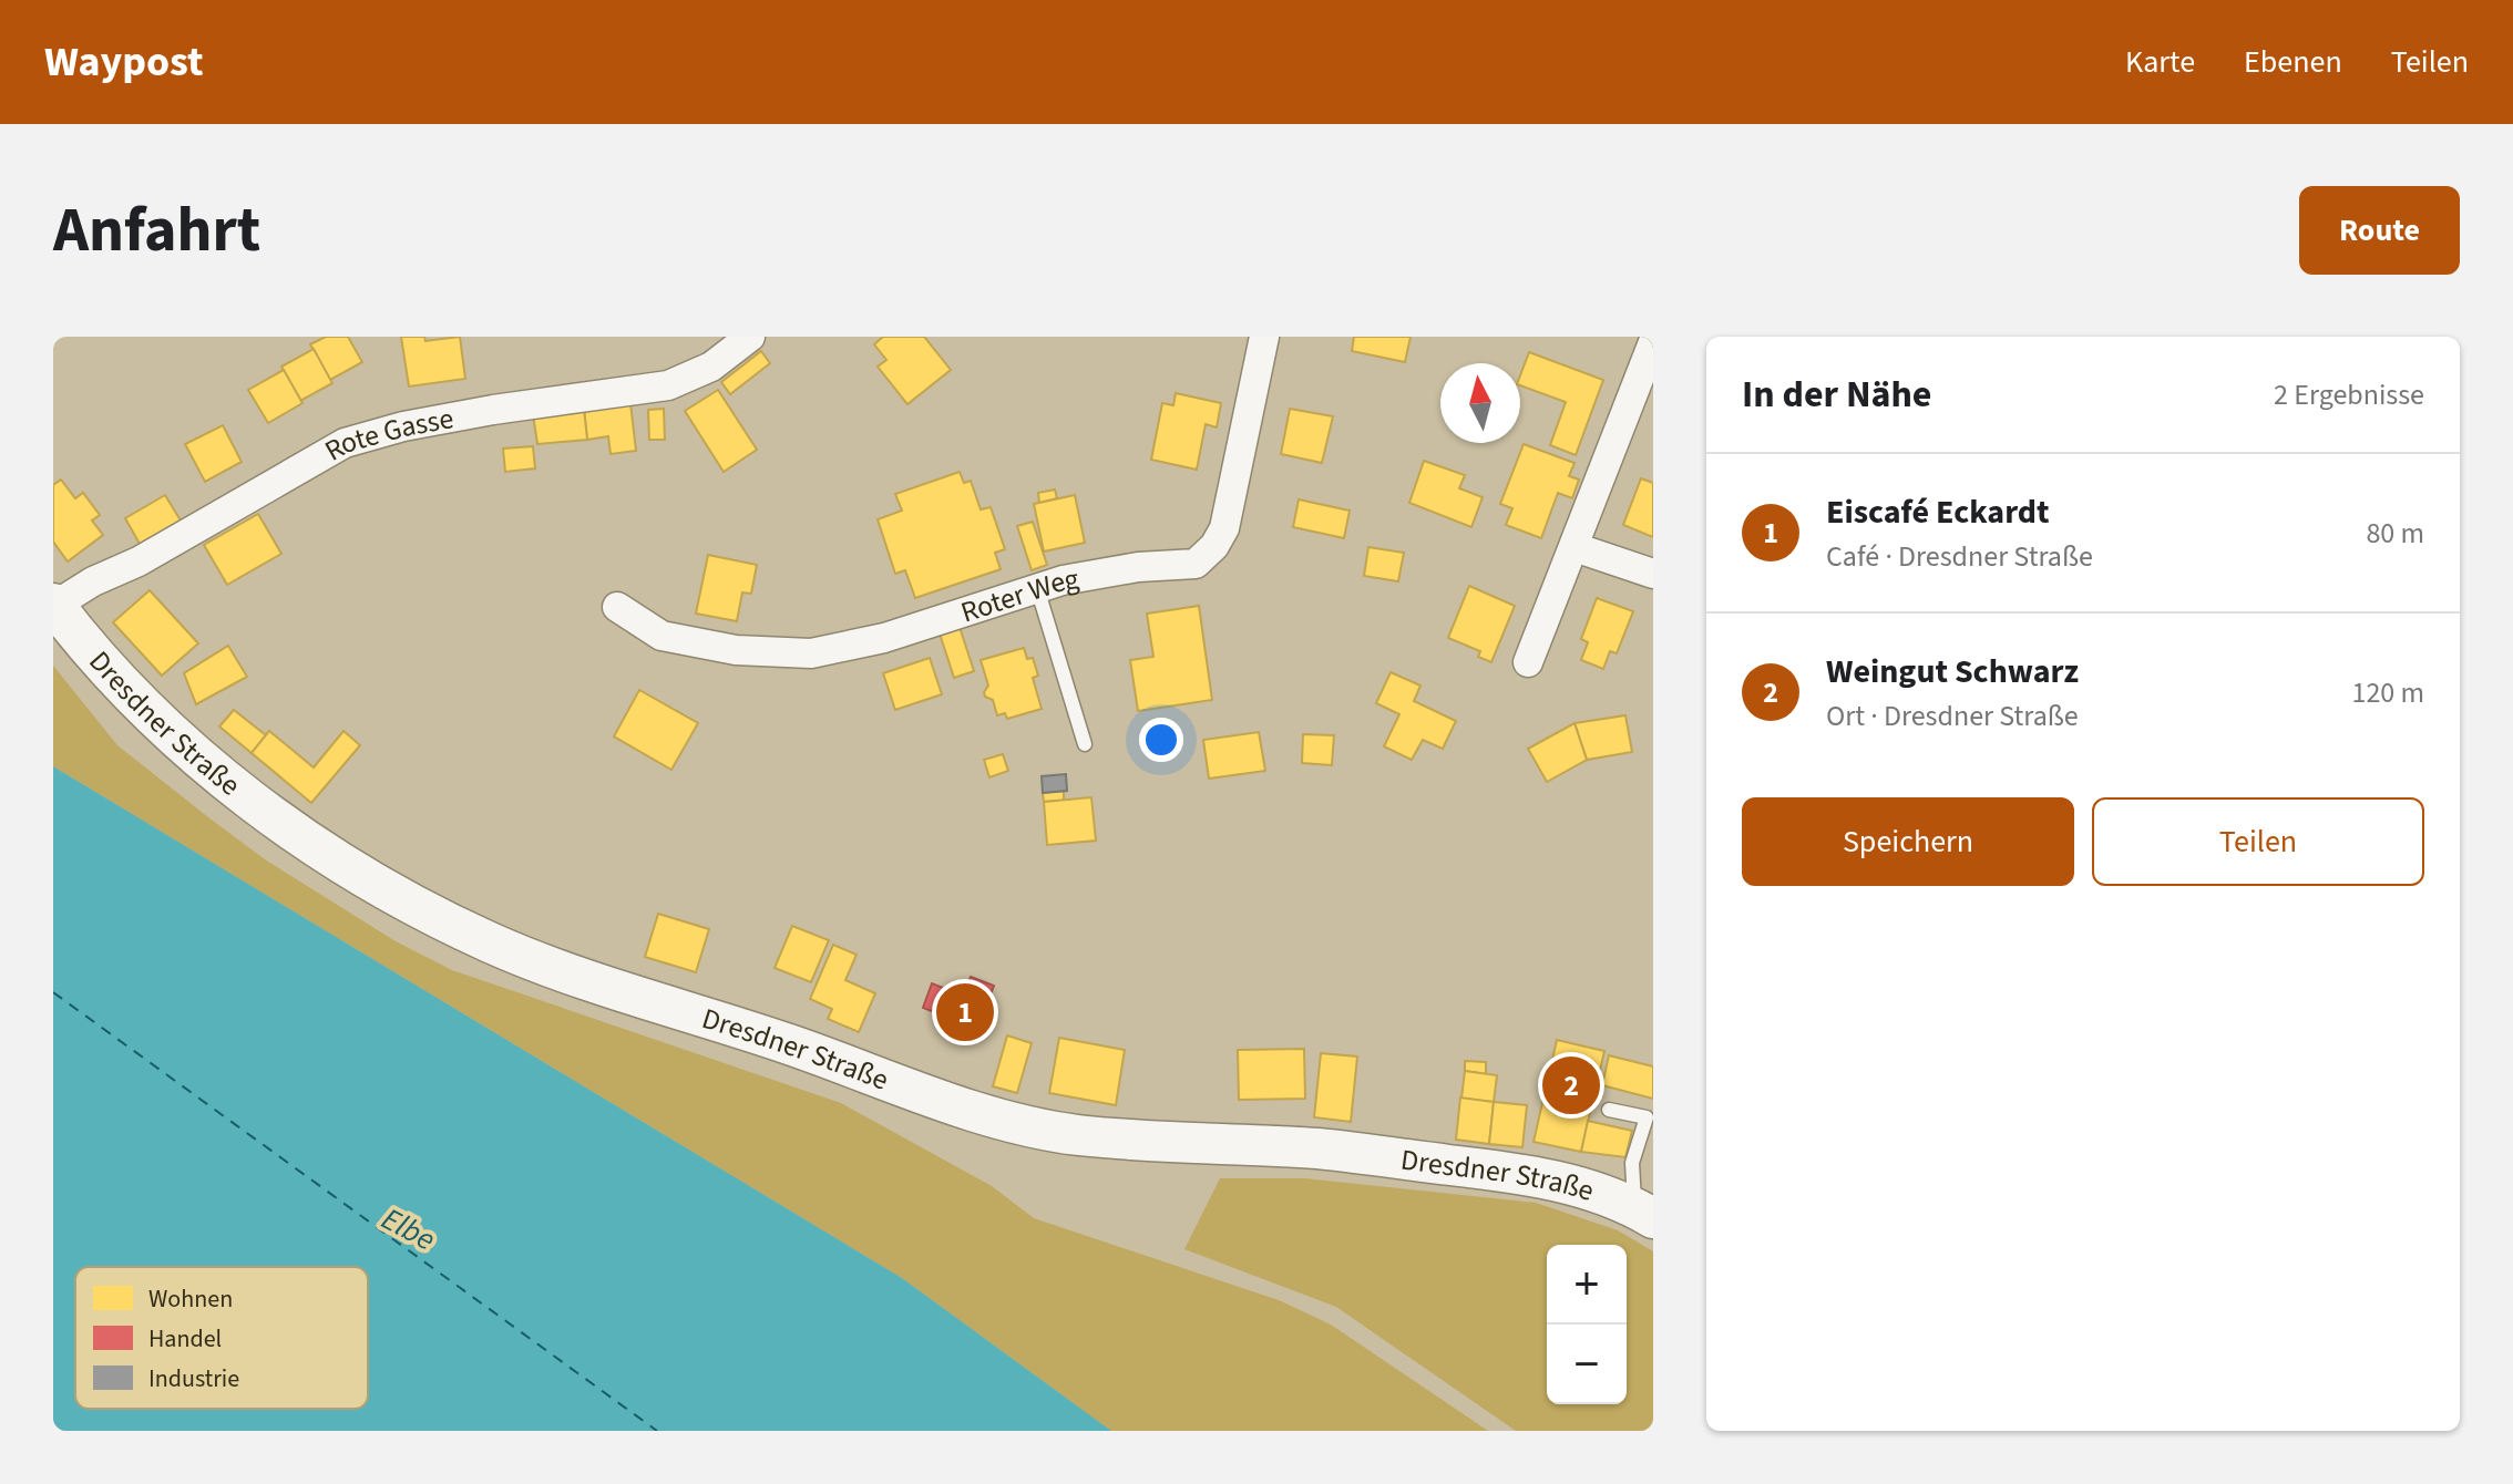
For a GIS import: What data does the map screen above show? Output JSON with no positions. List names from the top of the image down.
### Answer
{
  "streets": {
    "main road": ["Dresdner Straße"],
    "street": ["Rote Gasse", "Roter Weg"]
  },
  "crossings": [
    ["Rote Gasse", "Dresdner Straße"]
  ],
  "water": ["Elbe"],
  "legend": ["Wohnen", "Handel", "Industrie"],
  "north": "top",
  "page": {
    "header": "Waypost",
    "nav": ["Karte", "Ebenen", "Teilen"],
    "buttons": [
      "Route",
      ["Speichern", "Teilen"]
    ],
    "title": "Anfahrt",
    "heading": ["In der Nähe", "2 Ergebnisse"],
    "list": [
      {
        "mark": "1",
        "name": "Eiscafé Eckardt",
        "note": "Café · Dresdner Straße",
        "value": "80 m"
      },
      {
        "mark": "2",
        "name": "Weingut Schwarz",
        "note": "Ort · Dresdner Straße",
        "value": "120 m"
      }
    ],
    "pins": ["1", "2"],
    "map_buttons": ["+", "−"]
  }
}
